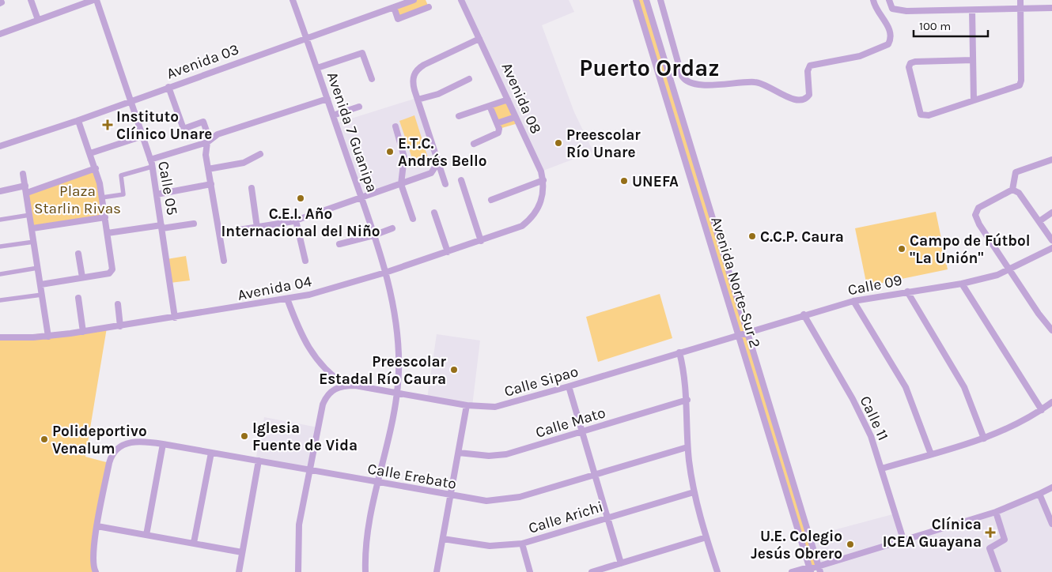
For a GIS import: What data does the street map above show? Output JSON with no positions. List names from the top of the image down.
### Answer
{
  "streets": {
    "street": [
      "Avenida 03",
      "Avenida 08",
      "Avenida 7 Guanipa",
      "Calle 05",
      "Avenida Norte-Sur 2",
      "Calle 09",
      "Avenida 04",
      "Calle Sipao",
      "Calle 11",
      "Calle Mato",
      "Calle Erebato",
      "Calle Arichi"
    ]
  },
  "crossings": [
    ["Avenida 03", "Avenida 7 Guanipa"],
    ["Avenida 03", "Calle 05"],
    ["Avenida 08", "Avenida 04"],
    ["Avenida 7 Guanipa", "Avenida 04"],
    ["Avenida 7 Guanipa", "Calle Sipao"],
    ["Avenida 7 Guanipa", "Calle Erebato"],
    ["Calle 05", "Avenida 04"],
    ["Avenida Norte-Sur 2", "Calle 09"],
    ["Avenida Norte-Sur 2", "Calle Sipao"],
    ["Calle 09", "Calle Sipao"],
    ["Calle 09", "Calle 11"],
    ["Calle Sipao", "Calle Erebato"]
  ],
  "districts": ["Puerto Ordaz"],
  "parks": ["Plaza Starlin Rivas"],
  "places": {
    "health": ["Instituto Clínico Unare", "Clínica ICEA Guayana"],
    "other": [
      "Preescolar Río Unare",
      "E.T.C. Andrés Bello",
      "UNEFA",
      "C.E.I. Año Internacional del Niño",
      "C.C.P. Caura",
      "Campo de Fútbol \"La Unión\"",
      "Preescolar Estadal Río Caura",
      "Iglesia Fuente de Vida",
      "Polideportivo Venalum",
      "U.E. Colegio Jesús Obrero"
    ]
  },
  "scale_bar": "100 m"
}
